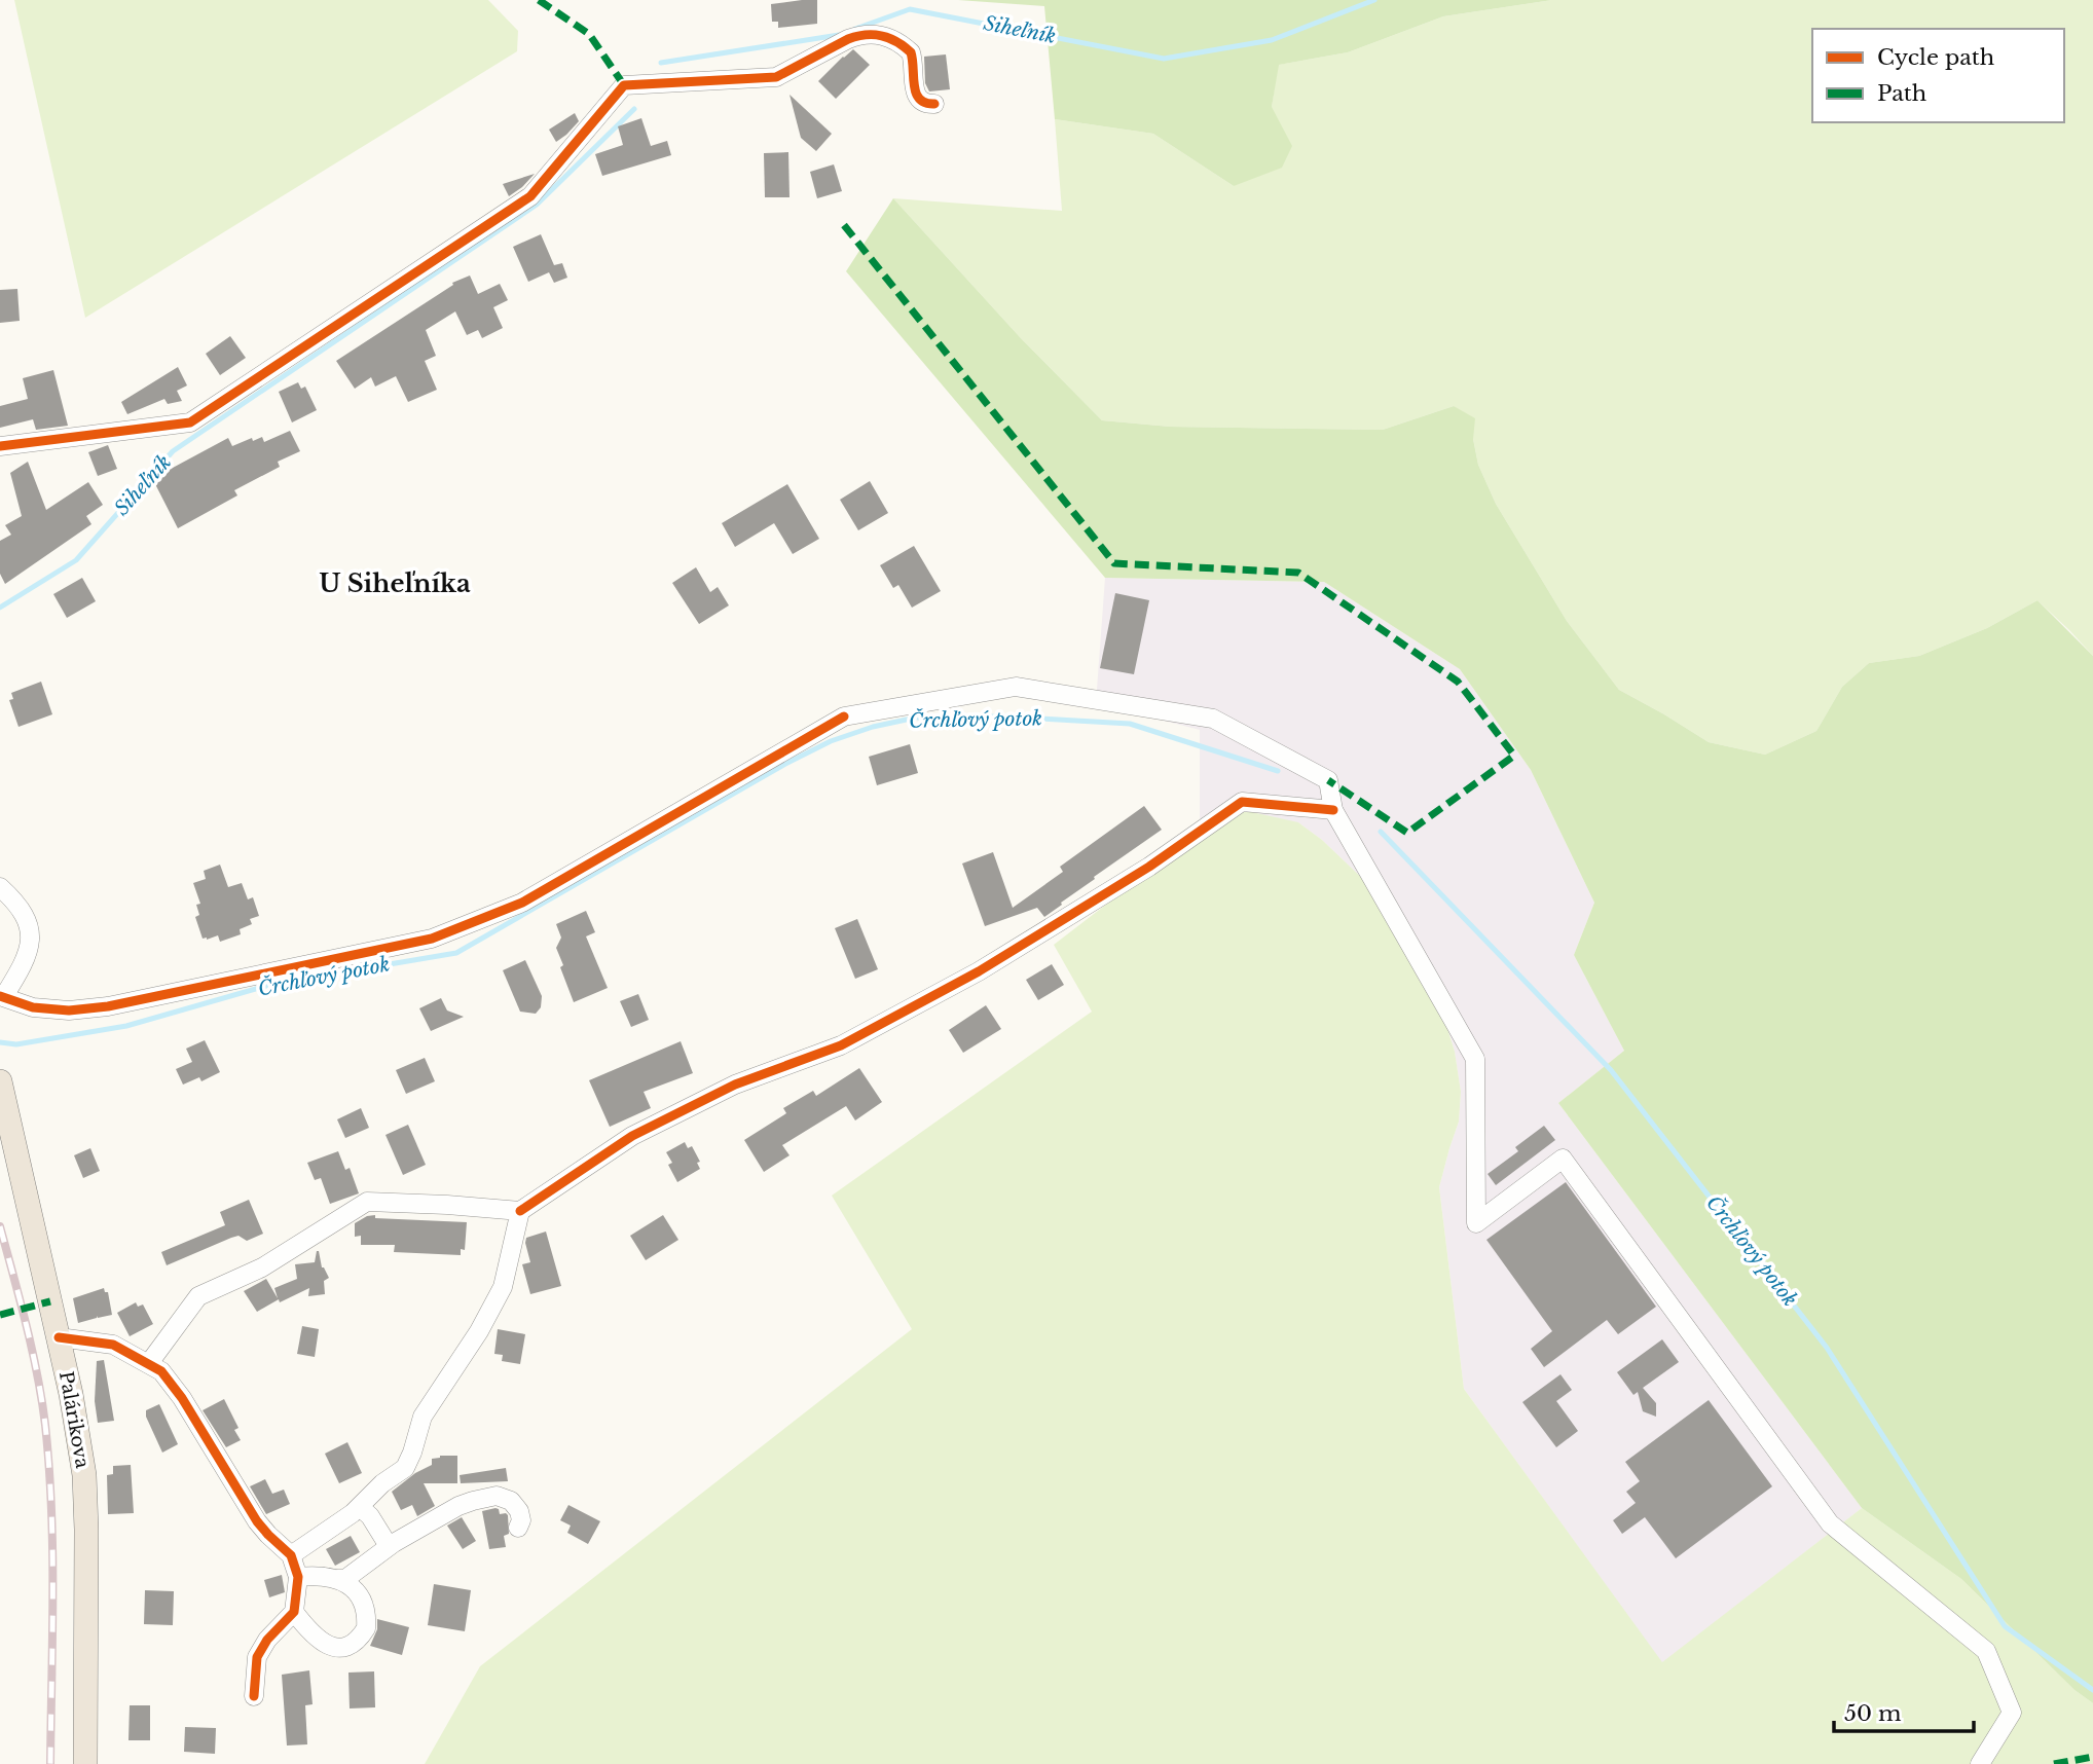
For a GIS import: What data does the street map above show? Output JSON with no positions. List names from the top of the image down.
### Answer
{
  "streets": {
    "main road": ["Palárikova"]
  },
  "districts": ["U Siheľníka"],
  "water": ["Siheľník", "Črchľový potok"],
  "legend": ["Cycle path", "Path"],
  "scale_bar": "50 m"
}
